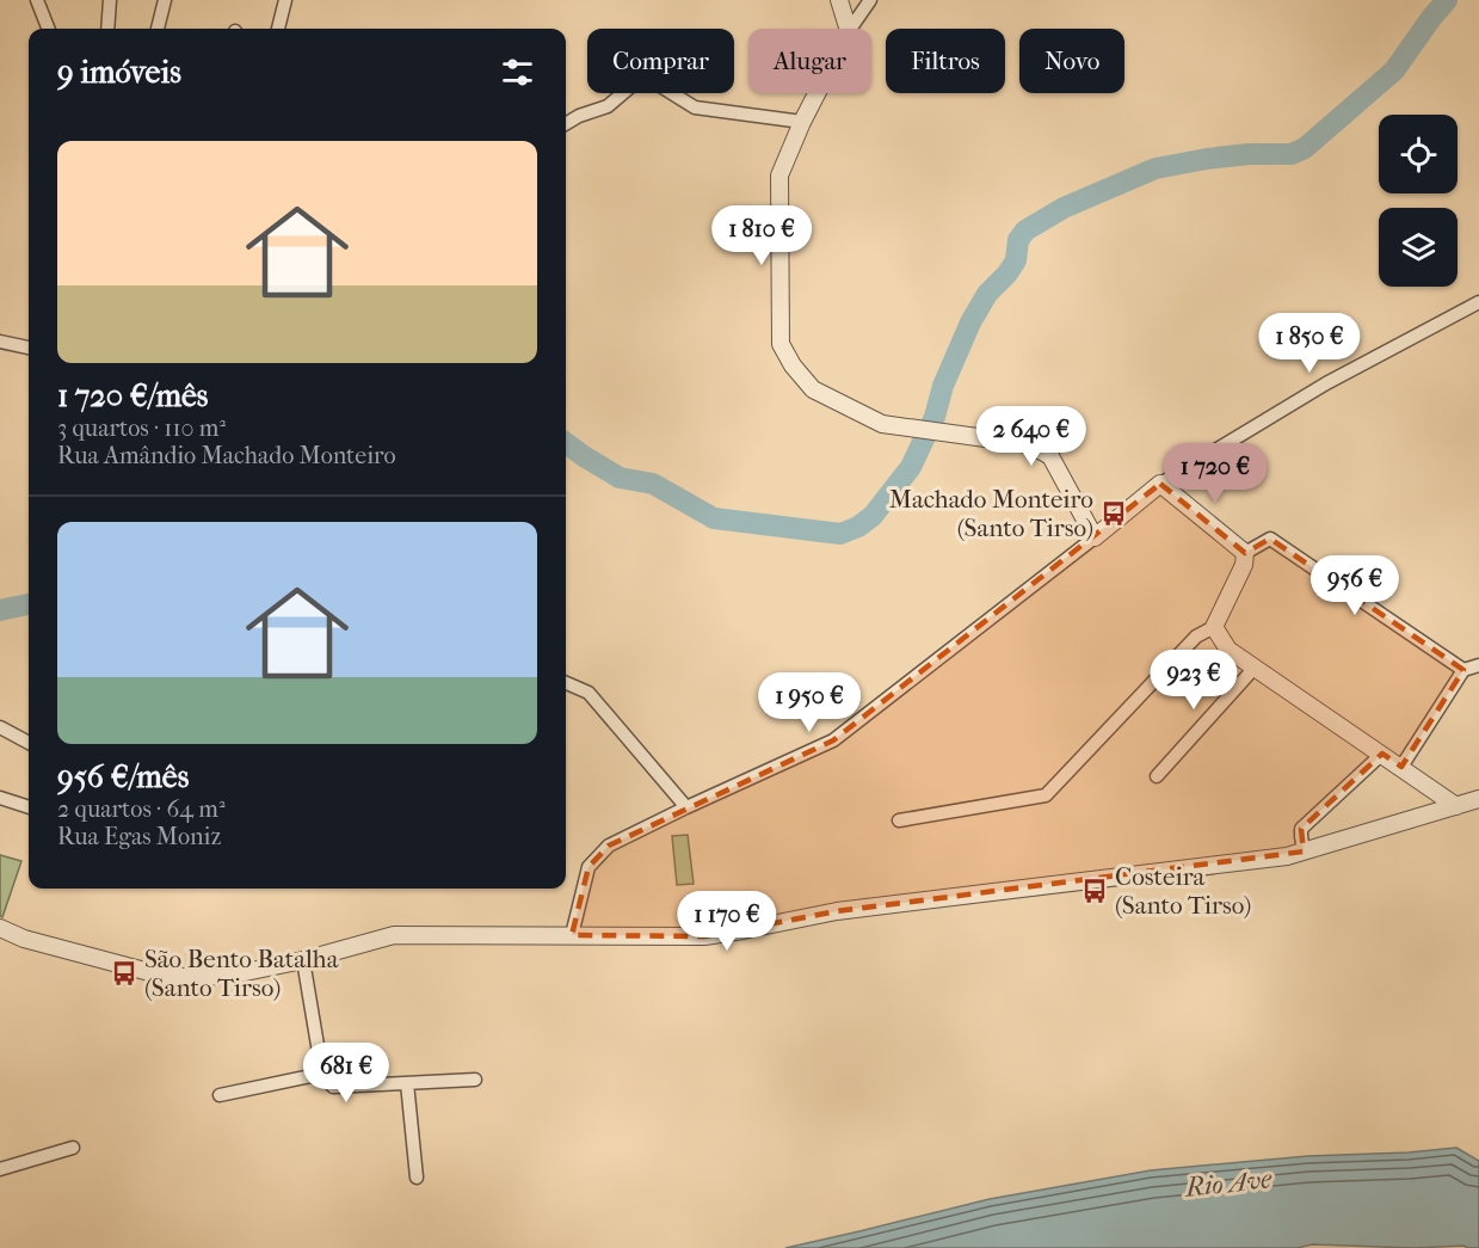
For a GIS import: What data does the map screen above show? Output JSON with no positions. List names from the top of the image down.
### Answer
{
  "water": ["Rio Ave"],
  "places": {
    "bus stop": ["Machado Monteiro (Santo Tirso)", "Costeira (Santo Tirso)", "São Bento Batalha (Santo Tirso)"]
  },
  "page": {
    "chip": [
      "Comprar",
      "Alugar",
      "Filtros",
      "Novo"
    ],
    "heading": "9 imóveis",
    "list": [
      {
        "name": "1 720 €/mês",
        "note": "3 quartos · 110 m² · Rua Amândio Machado Monteiro"
      },
      {
        "name": "956 €/mês",
        "note": "2 quartos · 64 m² · Rua Egas Moniz"
      }
    ],
    "price": [
      "1 810 €",
      "1 850 €",
      "2 640 €",
      "1 720 €",
      "956 €",
      "923 €",
      "1 950 €",
      "1 170 €",
      "681 €"
    ]
  }
}
